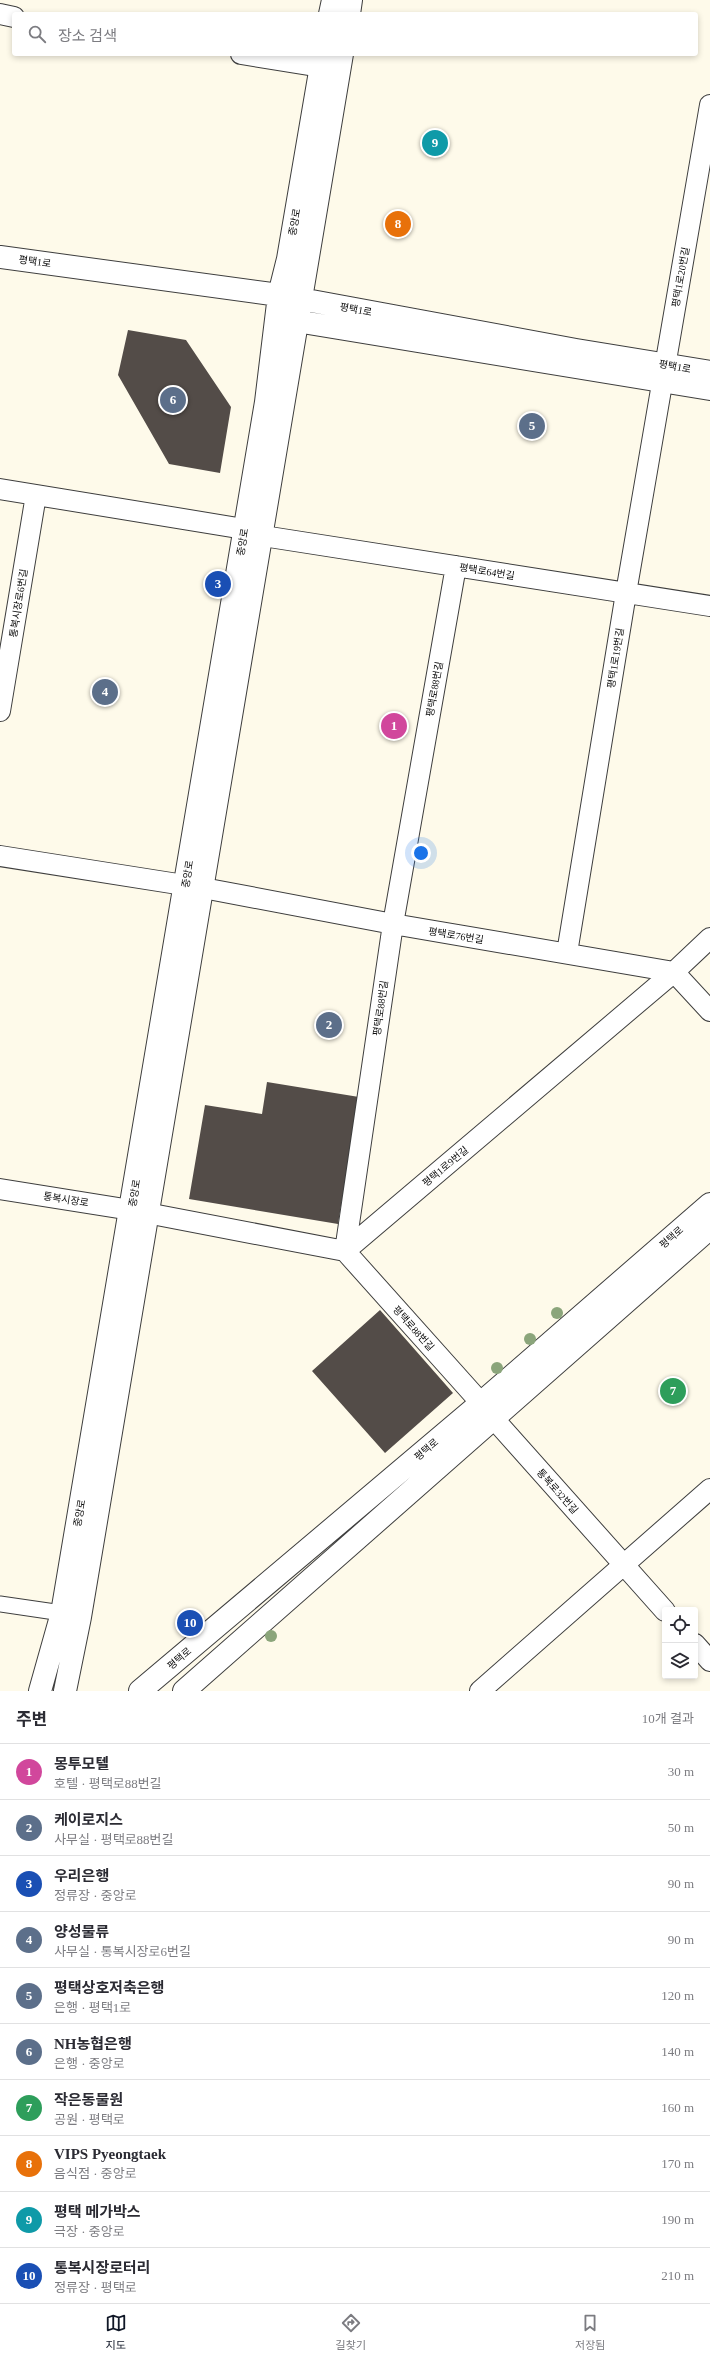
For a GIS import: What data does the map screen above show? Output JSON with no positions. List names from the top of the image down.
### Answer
{
  "streets": {
    "street": [
      "중앙로",
      "평택1로",
      "평택1로20번길",
      "평택로64번길",
      "통복시장로6번길",
      "평택1로19번길",
      "평택로88번길",
      "평택로76번길",
      "평택1로9번길",
      "통복시장로",
      "평택로",
      "통복로32번길"
    ]
  },
  "crossings": [
    ["중앙로", "평택1로"],
    ["중앙로", "평택로64번길"],
    ["중앙로", "평택로76번길"],
    ["중앙로", "통복시장로"],
    ["평택1로", "평택1로20번길"],
    ["평택1로", "평택1로19번길"],
    ["평택1로20번길", "평택1로19번길"],
    ["평택로64번길", "평택1로19번길"],
    ["평택로64번길", "평택로88번길"],
    ["평택1로19번길", "평택로76번길"],
    ["평택로88번길", "평택로76번길"],
    ["평택로88번길", "평택1로9번길"],
    ["평택로88번길", "평택로"],
    ["평택로88번길", "통복로32번길"],
    ["평택로76번길", "평택1로9번길"],
    ["평택로", "통복로32번길"]
  ],
  "page": {
    "search": "장소 검색",
    "pins": [
      "9",
      "8",
      "6",
      "5",
      "3",
      "4",
      "1",
      "2",
      "7",
      "10"
    ],
    "heading": ["주변", "10개 결과"],
    "list": [
      {
        "mark": "1",
        "name": "몽투모텔",
        "note": "호텔 · 평택로88번길",
        "value": "30 m"
      },
      {
        "mark": "2",
        "name": "케이로지스",
        "note": "사무실 · 평택로88번길",
        "value": "50 m"
      },
      {
        "mark": "3",
        "name": "우리은행",
        "note": "정류장 · 중앙로",
        "value": "90 m"
      },
      {
        "mark": "4",
        "name": "양성물류",
        "note": "사무실 · 통복시장로6번길",
        "value": "90 m"
      },
      {
        "mark": "5",
        "name": "평택상호저축은행",
        "note": "은행 · 평택1로",
        "value": "120 m"
      },
      {
        "mark": "6",
        "name": "NH농협은행",
        "note": "은행 · 중앙로",
        "value": "140 m"
      },
      {
        "mark": "7",
        "name": "작은동물원",
        "note": "공원 · 평택로",
        "value": "160 m"
      },
      {
        "mark": "8",
        "name": "VIPS Pyeongtaek",
        "note": "음식점 · 중앙로",
        "value": "170 m"
      },
      {
        "mark": "9",
        "name": "평택 메가박스",
        "note": "극장 · 중앙로",
        "value": "190 m"
      },
      {
        "mark": "10",
        "name": "통복시장로터리",
        "note": "정류장 · 평택로",
        "value": "210 m"
      }
    ],
    "nav": ["지도", "길찾기", "저장됨"]
  }
}
